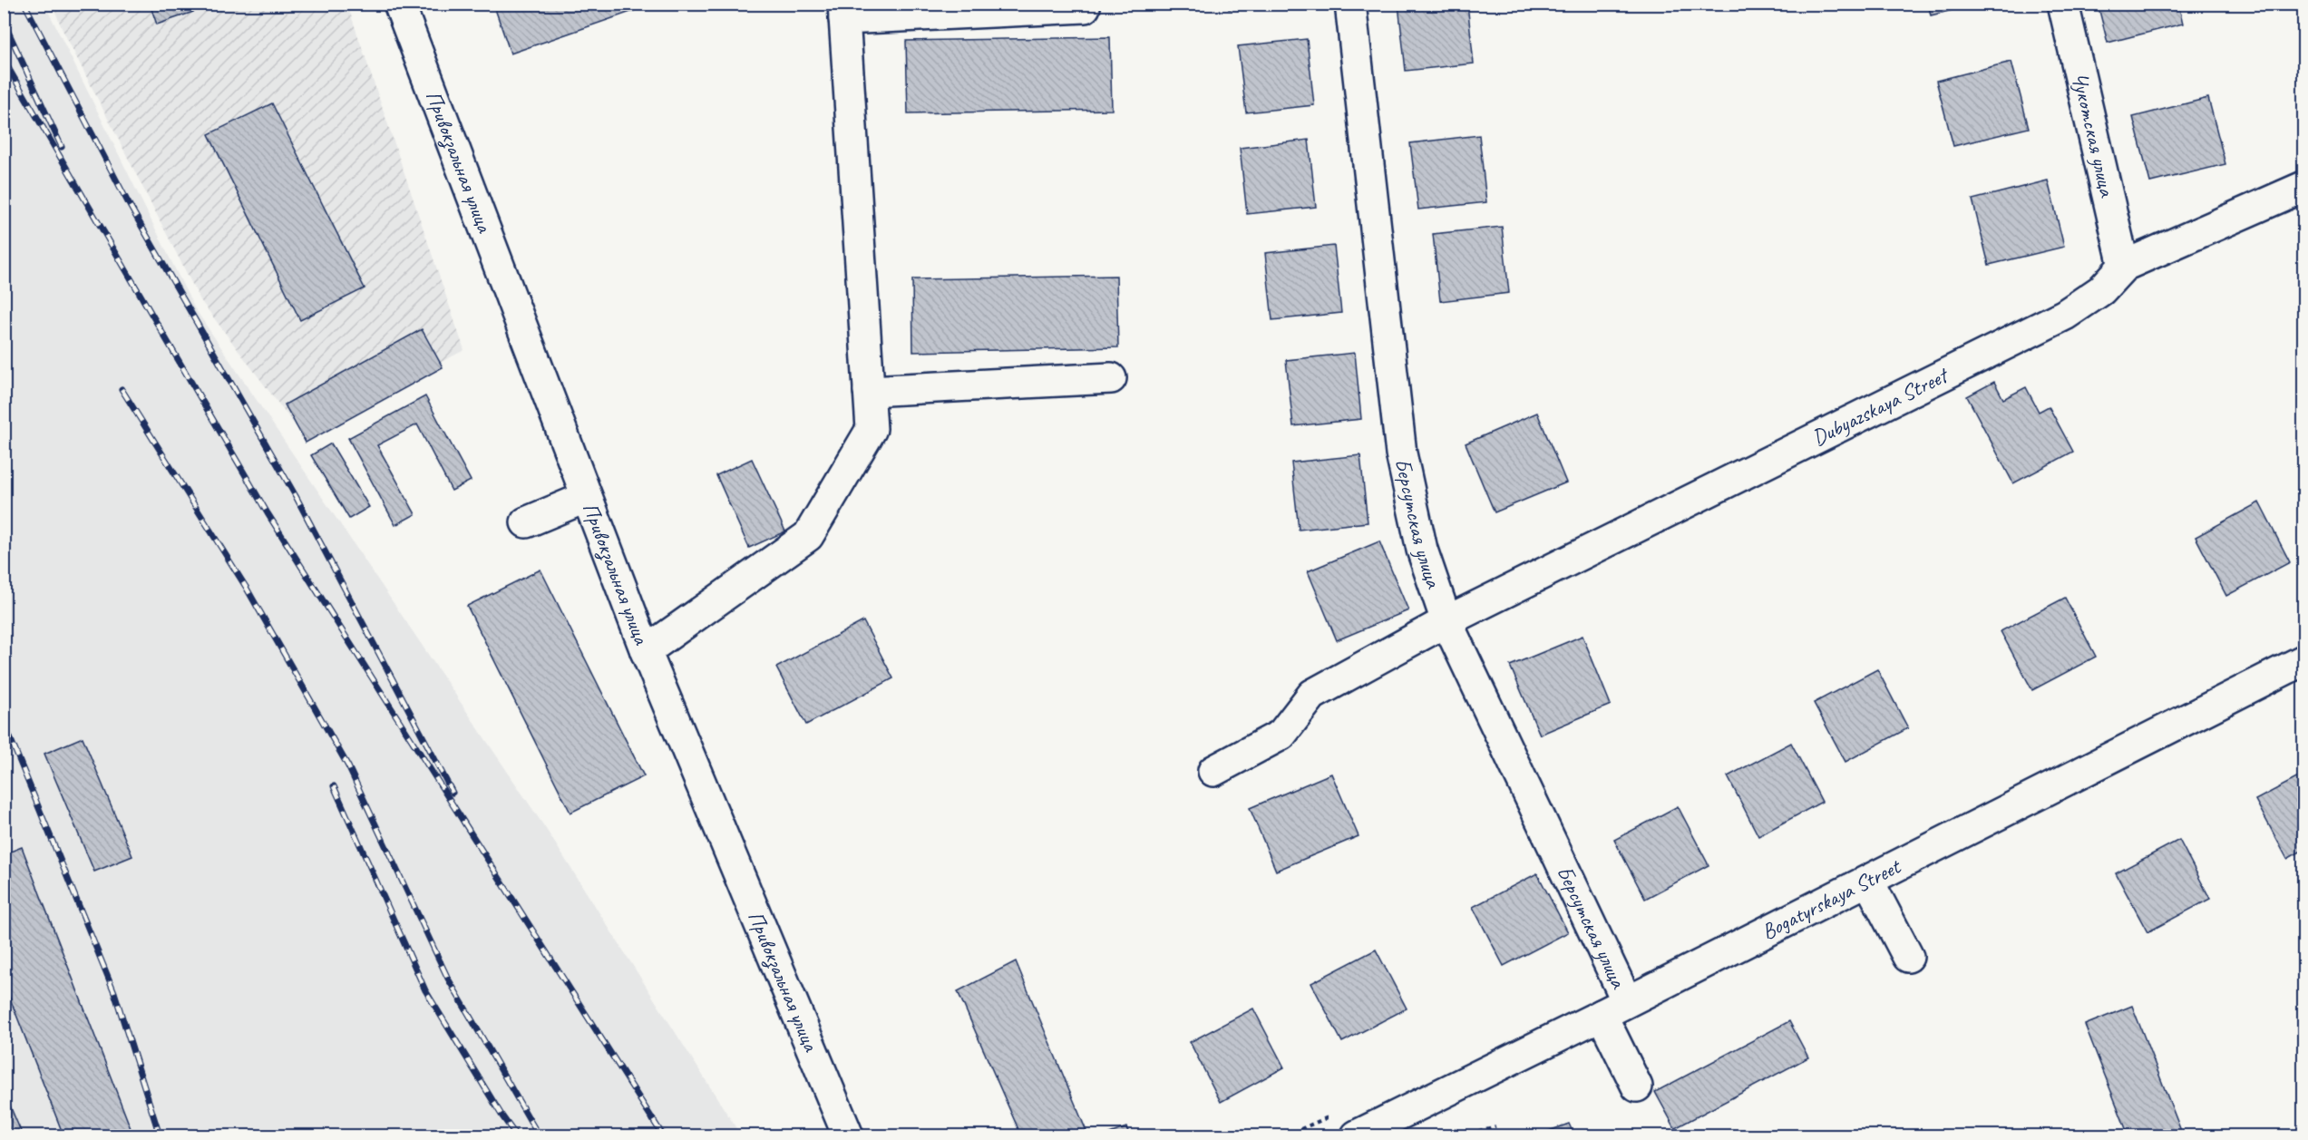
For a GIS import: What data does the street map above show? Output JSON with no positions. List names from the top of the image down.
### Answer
{
  "streets": {
    "street": [
      "Чукотская улица",
      "Привокзальная улица",
      "Dubyazskaya Street",
      "Берсутская улица",
      "Bogatyrskaya Street"
    ]
  },
  "crossings": [
    ["Чукотская улица", "Dubyazskaya Street"],
    ["Dubyazskaya Street", "Берсутская улица"],
    ["Берсутская улица", "Bogatyrskaya Street"]
  ]
}
